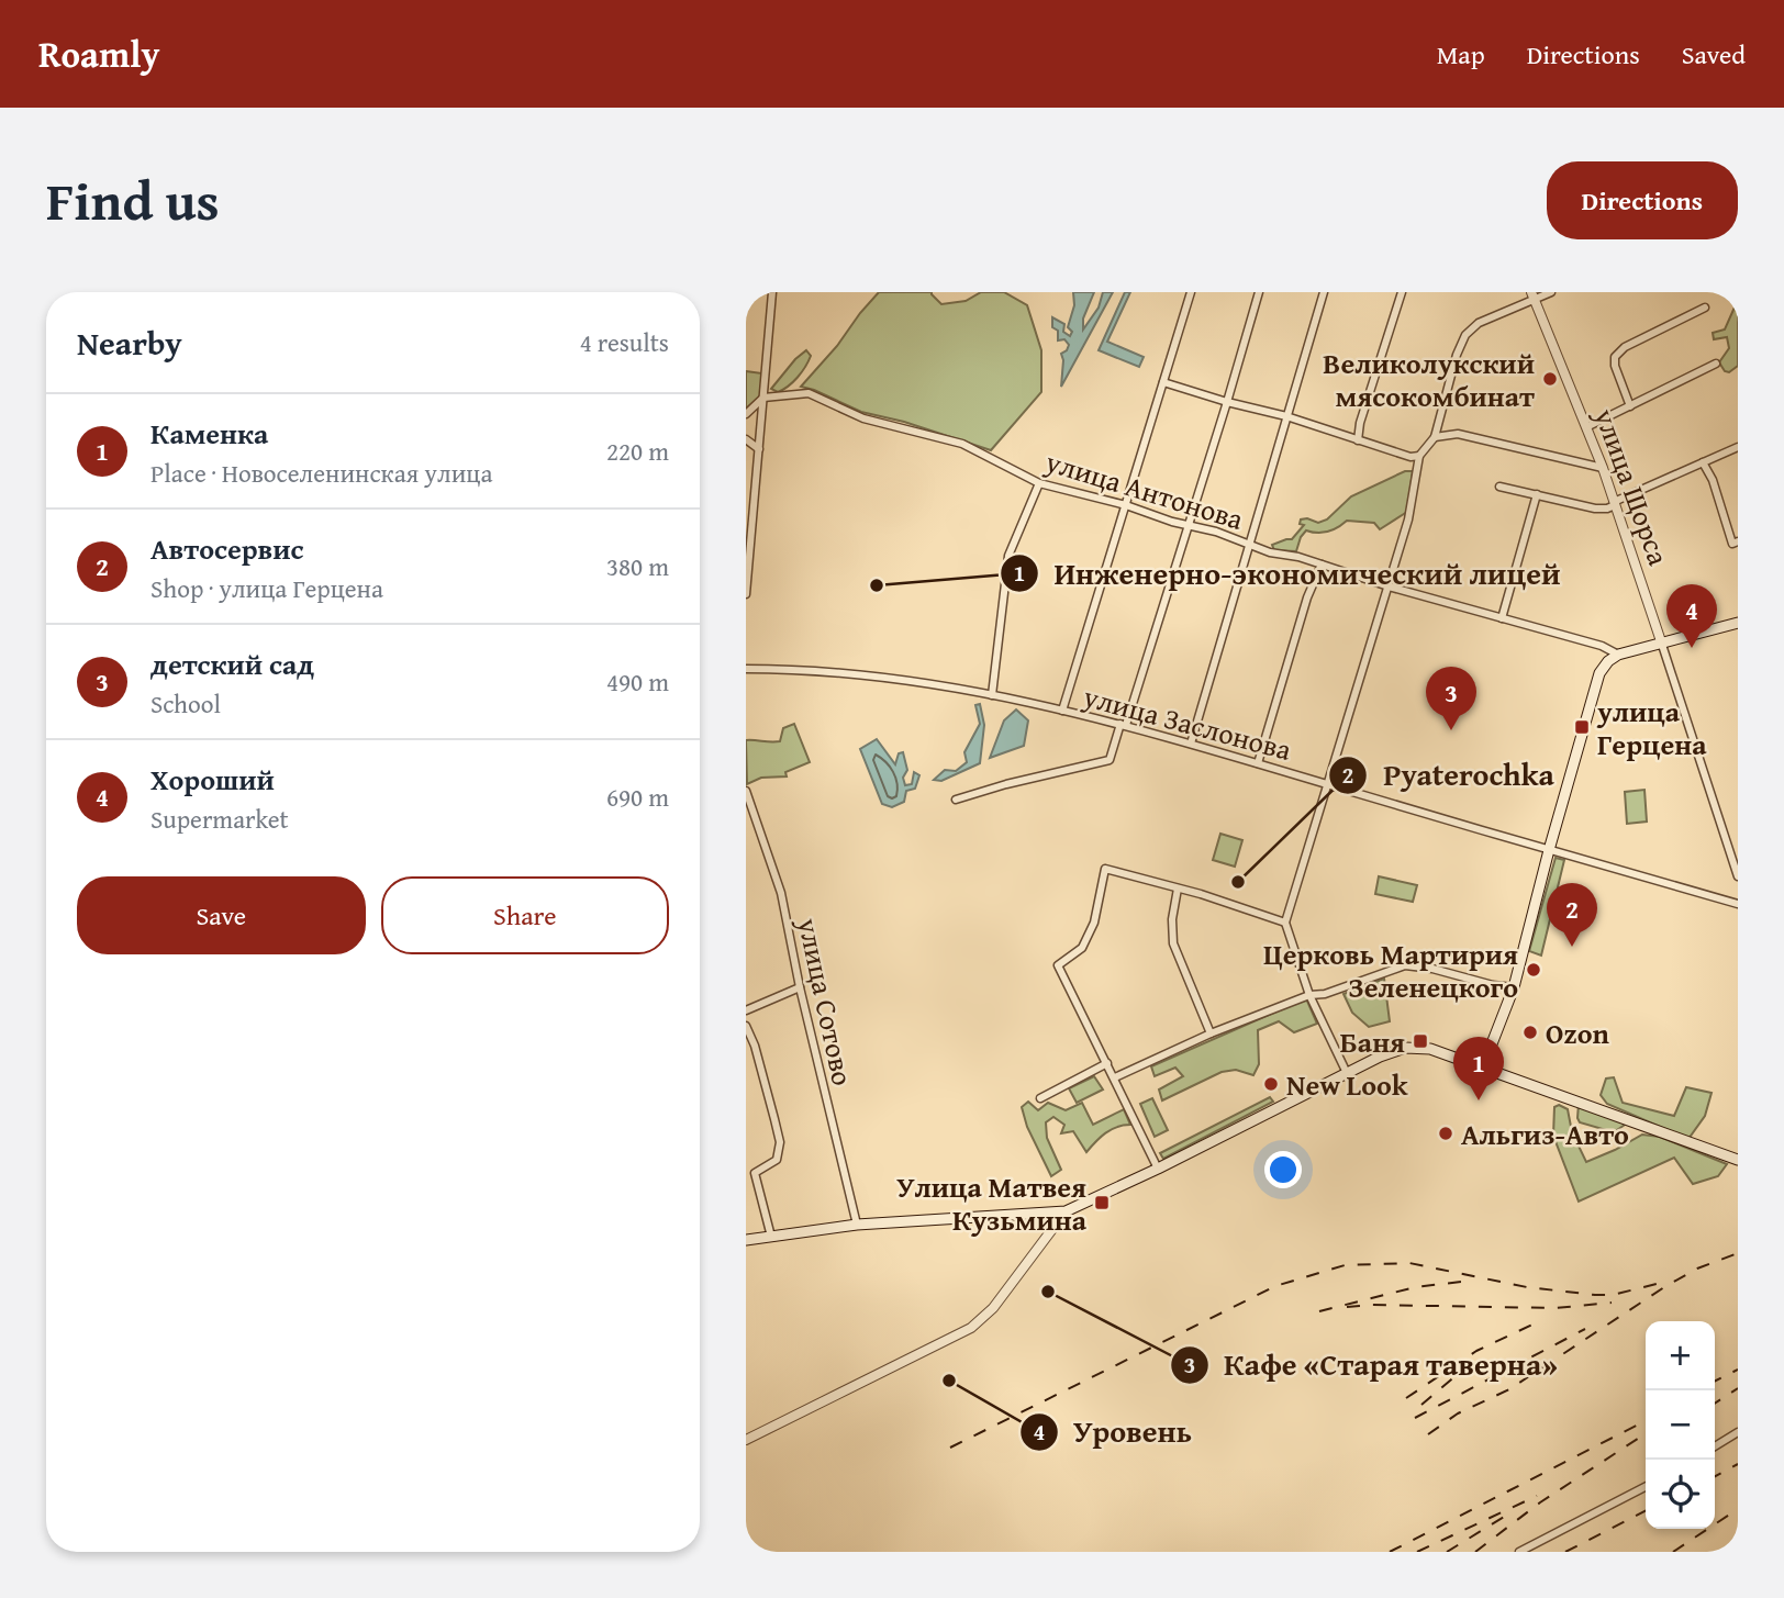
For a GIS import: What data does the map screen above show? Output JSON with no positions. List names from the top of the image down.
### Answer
{
  "streets": {
    "street": [
      "улица Щорса",
      "улица Антонова",
      "улица Заслонова",
      "улица Сотово"
    ]
  },
  "places": {
    "other": [
      "Великолукский мясокомбинат",
      "Инженерно-экономический лицей",
      "Pyaterochka",
      "Церковь Мартирия Зеленецкого",
      "Ozon",
      "New Look",
      "Альгиз-Авто",
      "Кафе «Старая таверна»",
      "Уровень"
    ],
    "transit": ["улица Герцена", "Баня", "Улица Матвея Кузьмина"]
  },
  "page": {
    "header": "Roamly",
    "nav": ["Map", "Directions", "Saved"],
    "title": "Find us",
    "buttons": [
      "Directions",
      ["Save", "Share"]
    ],
    "heading": ["Nearby", "4 results"],
    "list": [
      {
        "mark": "1",
        "name": "Каменка",
        "note": "Place · Новоселенинская улица",
        "value": "220 m"
      },
      {
        "mark": "2",
        "name": "Автосервис",
        "note": "Shop · улица Герцена",
        "value": "380 m"
      },
      {
        "mark": "3",
        "name": "детский сад",
        "note": "School",
        "value": "490 m"
      },
      {
        "mark": "4",
        "name": "Хороший",
        "note": "Supermarket",
        "value": "690 m"
      }
    ],
    "pins": [
      "4",
      "3",
      "2",
      "1"
    ],
    "map_buttons": ["+", "−"]
  }
}
